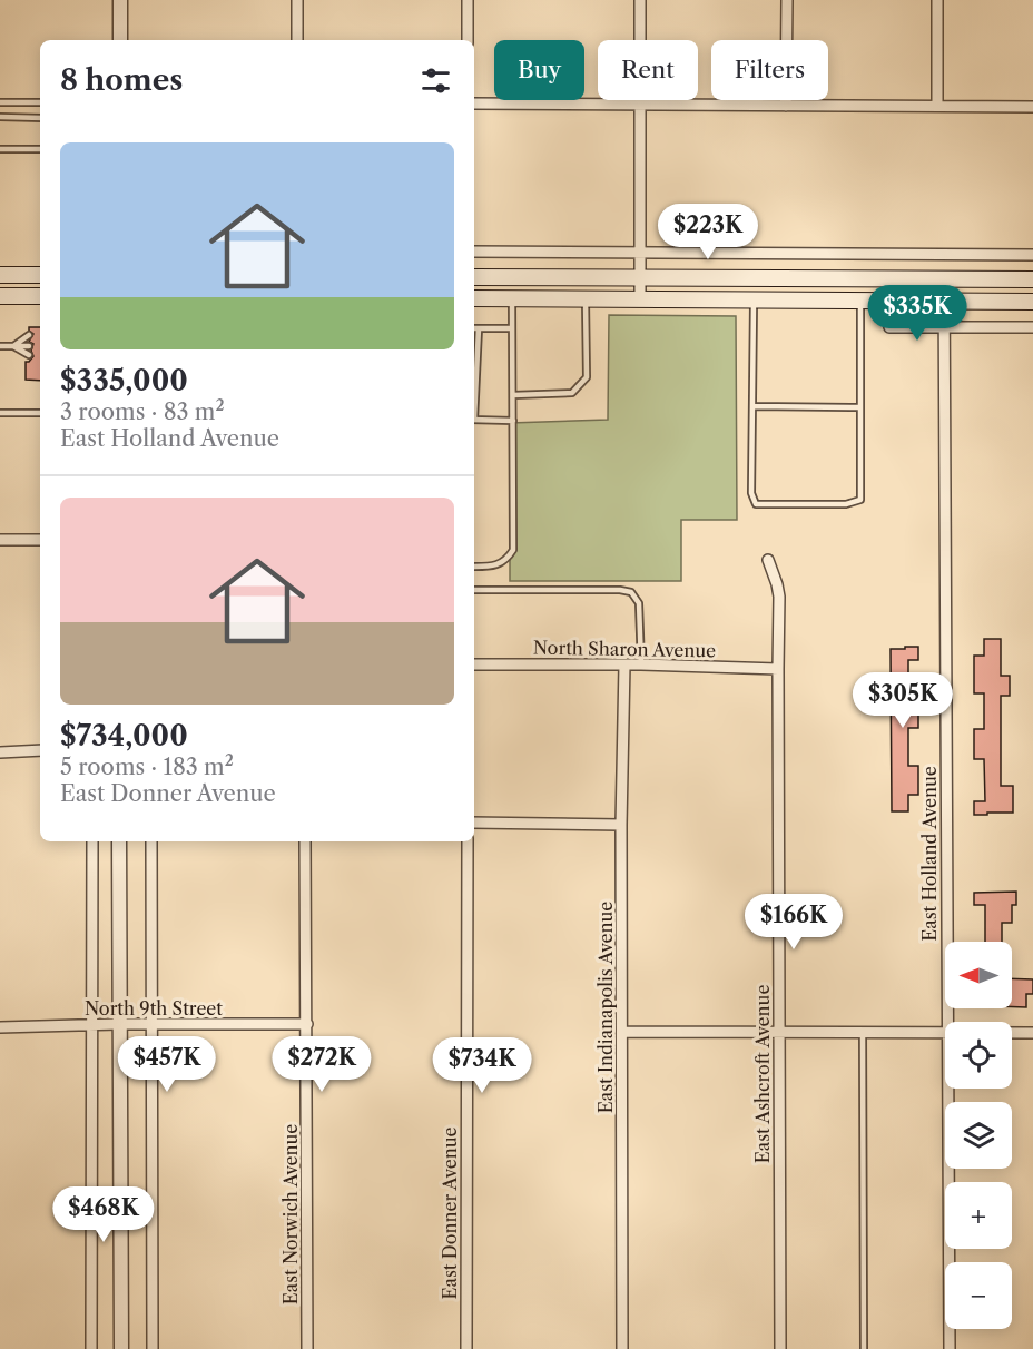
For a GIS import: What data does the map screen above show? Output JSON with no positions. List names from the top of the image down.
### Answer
{
  "streets": {
    "street": [
      "North Sharon Avenue",
      "East Holland Avenue",
      "East Indianapolis Avenue",
      "North 9th Street",
      "East Ashcroft Avenue",
      "East Donner Avenue",
      "East Norwich Avenue"
    ]
  },
  "crossings": [
    ["North Sharon Avenue", "East Indianapolis Avenue"],
    ["North Sharon Avenue", "East Ashcroft Avenue"],
    ["North 9th Street", "East Norwich Avenue"]
  ],
  "north": "left",
  "page": {
    "chip": ["Buy", "Rent", "Filters"],
    "heading": "8 homes",
    "list": [
      {
        "name": "$335,000",
        "note": "3 rooms · 83 m² · East Holland Avenue"
      },
      {
        "name": "$734,000",
        "note": "5 rooms · 183 m² · East Donner Avenue"
      }
    ],
    "price": [
      "$223K",
      "$335K",
      "$305K",
      "$166K",
      "$457K",
      "$272K",
      "$734K",
      "$468K"
    ],
    "map_buttons": ["+", "−"]
  }
}
